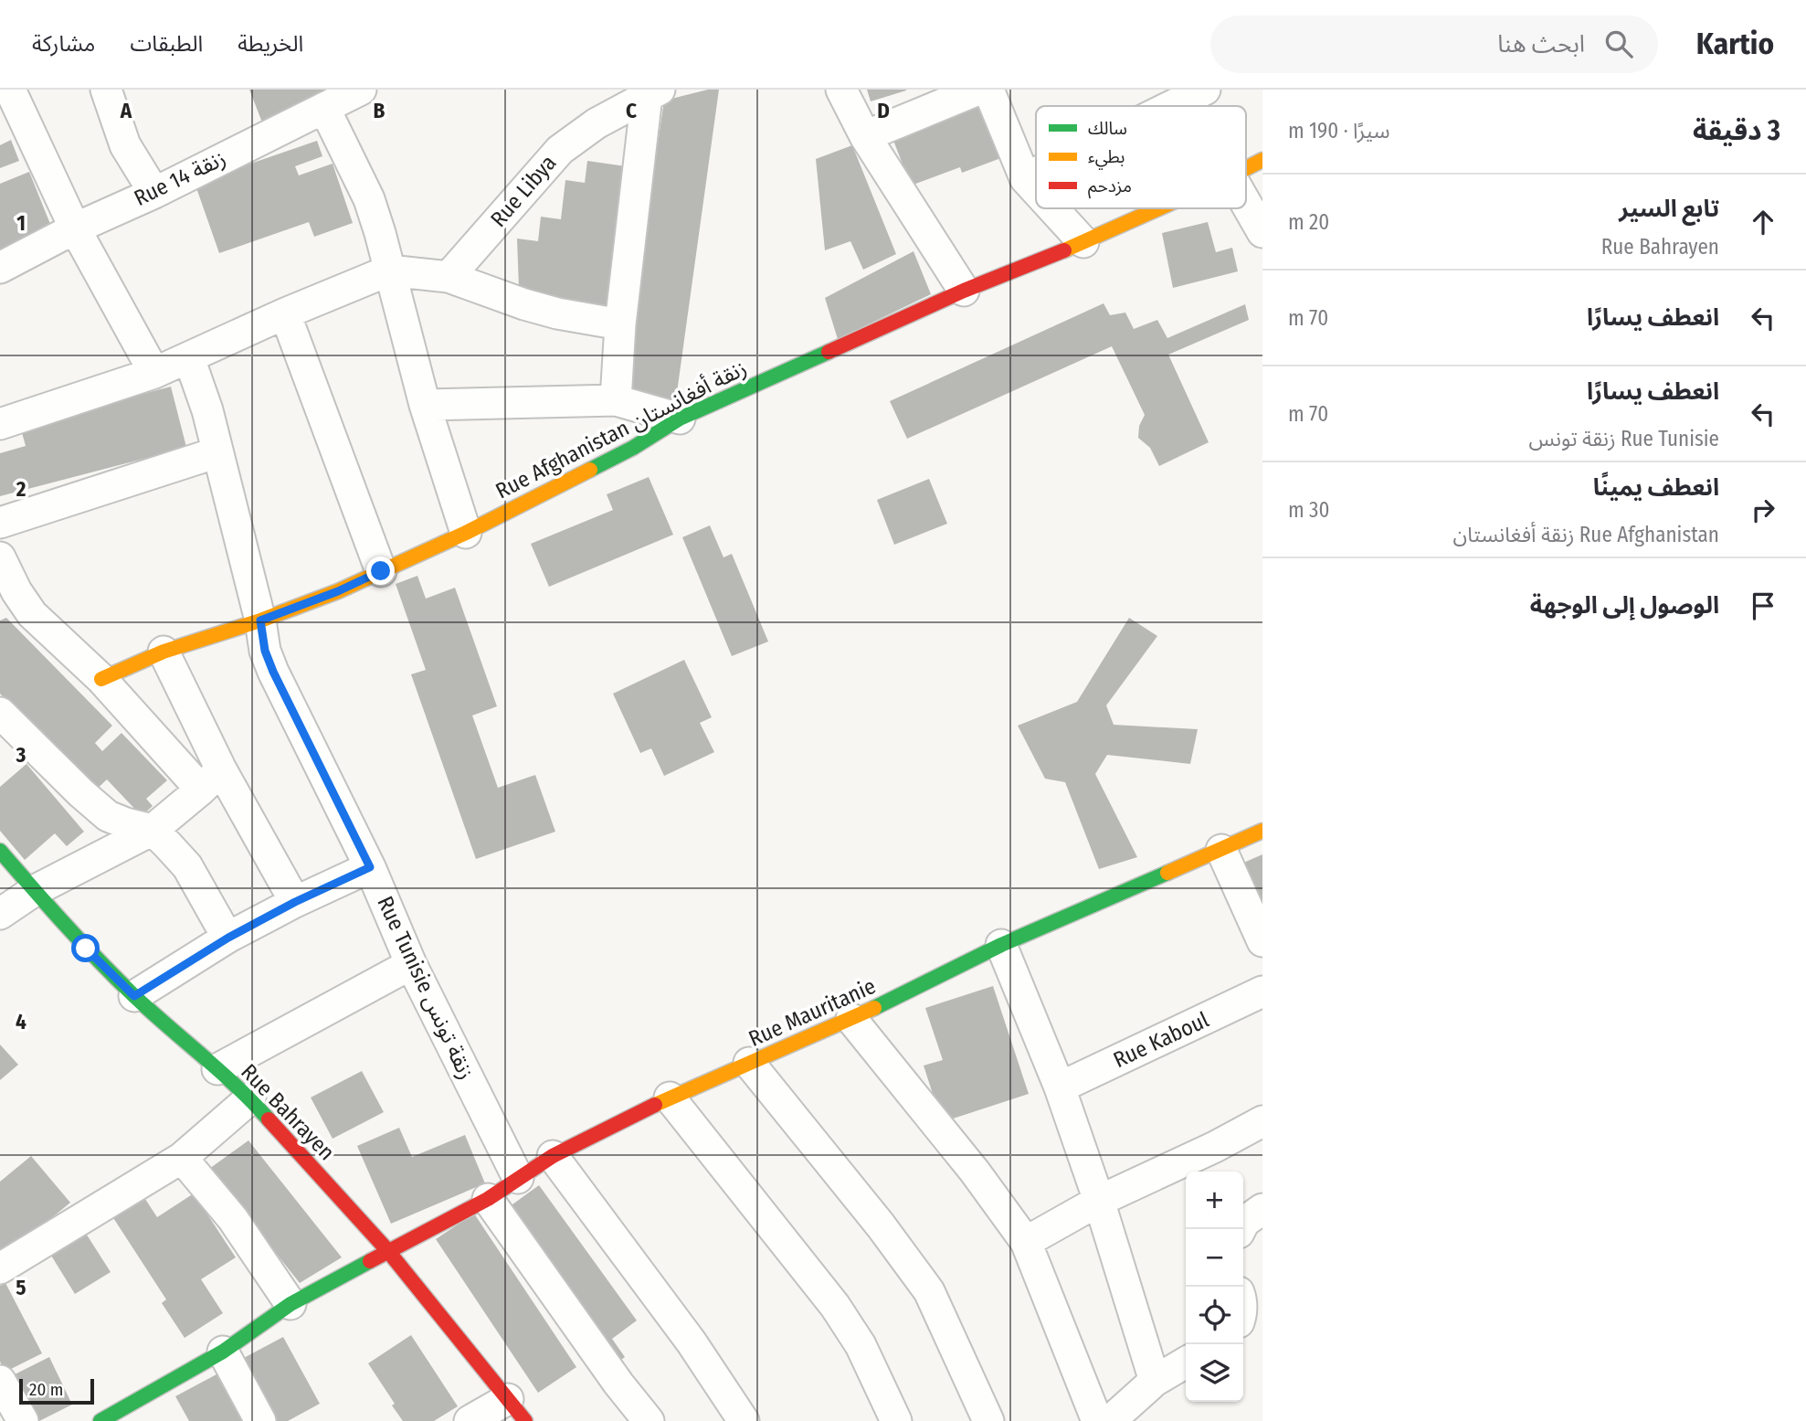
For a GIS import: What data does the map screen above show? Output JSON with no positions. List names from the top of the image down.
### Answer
{
  "streets": {
    "street": [
      "Rue 14 زنقة",
      "Rue Libya",
      "Rue Afghanistan زنقة أفغانستان",
      "Rue Tunisie زنقة تونس",
      "Rue Mauritanie",
      "Rue Kaboul",
      "Rue Bahrayen"
    ]
  },
  "crossings": [
    ["Rue Afghanistan زنقة أفغانستان", "Rue Tunisie زنقة تونس"],
    ["Rue Tunisie زنقة تونس", "Rue Mauritanie"],
    ["Rue Mauritanie", "Rue Bahrayen"]
  ],
  "legend": ["سالك", "بطيء", "مزدحم"],
  "scale_bar": "20 m",
  "page": {
    "header": "Kartio",
    "search": "ابحث هنا",
    "nav": ["الخريطة", "الطبقات", "مشاركة"],
    "heading": ["3 دقيقة", "سيرًا · 190 m"],
    "list": [
      ["تابع السير", "Rue Bahrayen", "20 m"],
      ["انعطف يسارًا", "70 m"],
      ["انعطف يسارًا", "Rue Tunisie زنقة تونس", "70 m"],
      ["انعطف يمينًا", "Rue Afghanistan زنقة أفغانستان", "30 m"],
      "الوصول إلى الوجهة"
    ],
    "map_buttons": ["+", "−"],
    "scale": "20 m"
  },
  "grid": {
    "columns": [
      "A",
      "B",
      "C",
      "D"
    ],
    "rows": [
      "1",
      "2",
      "3",
      "4",
      "5"
    ]
  }
}
